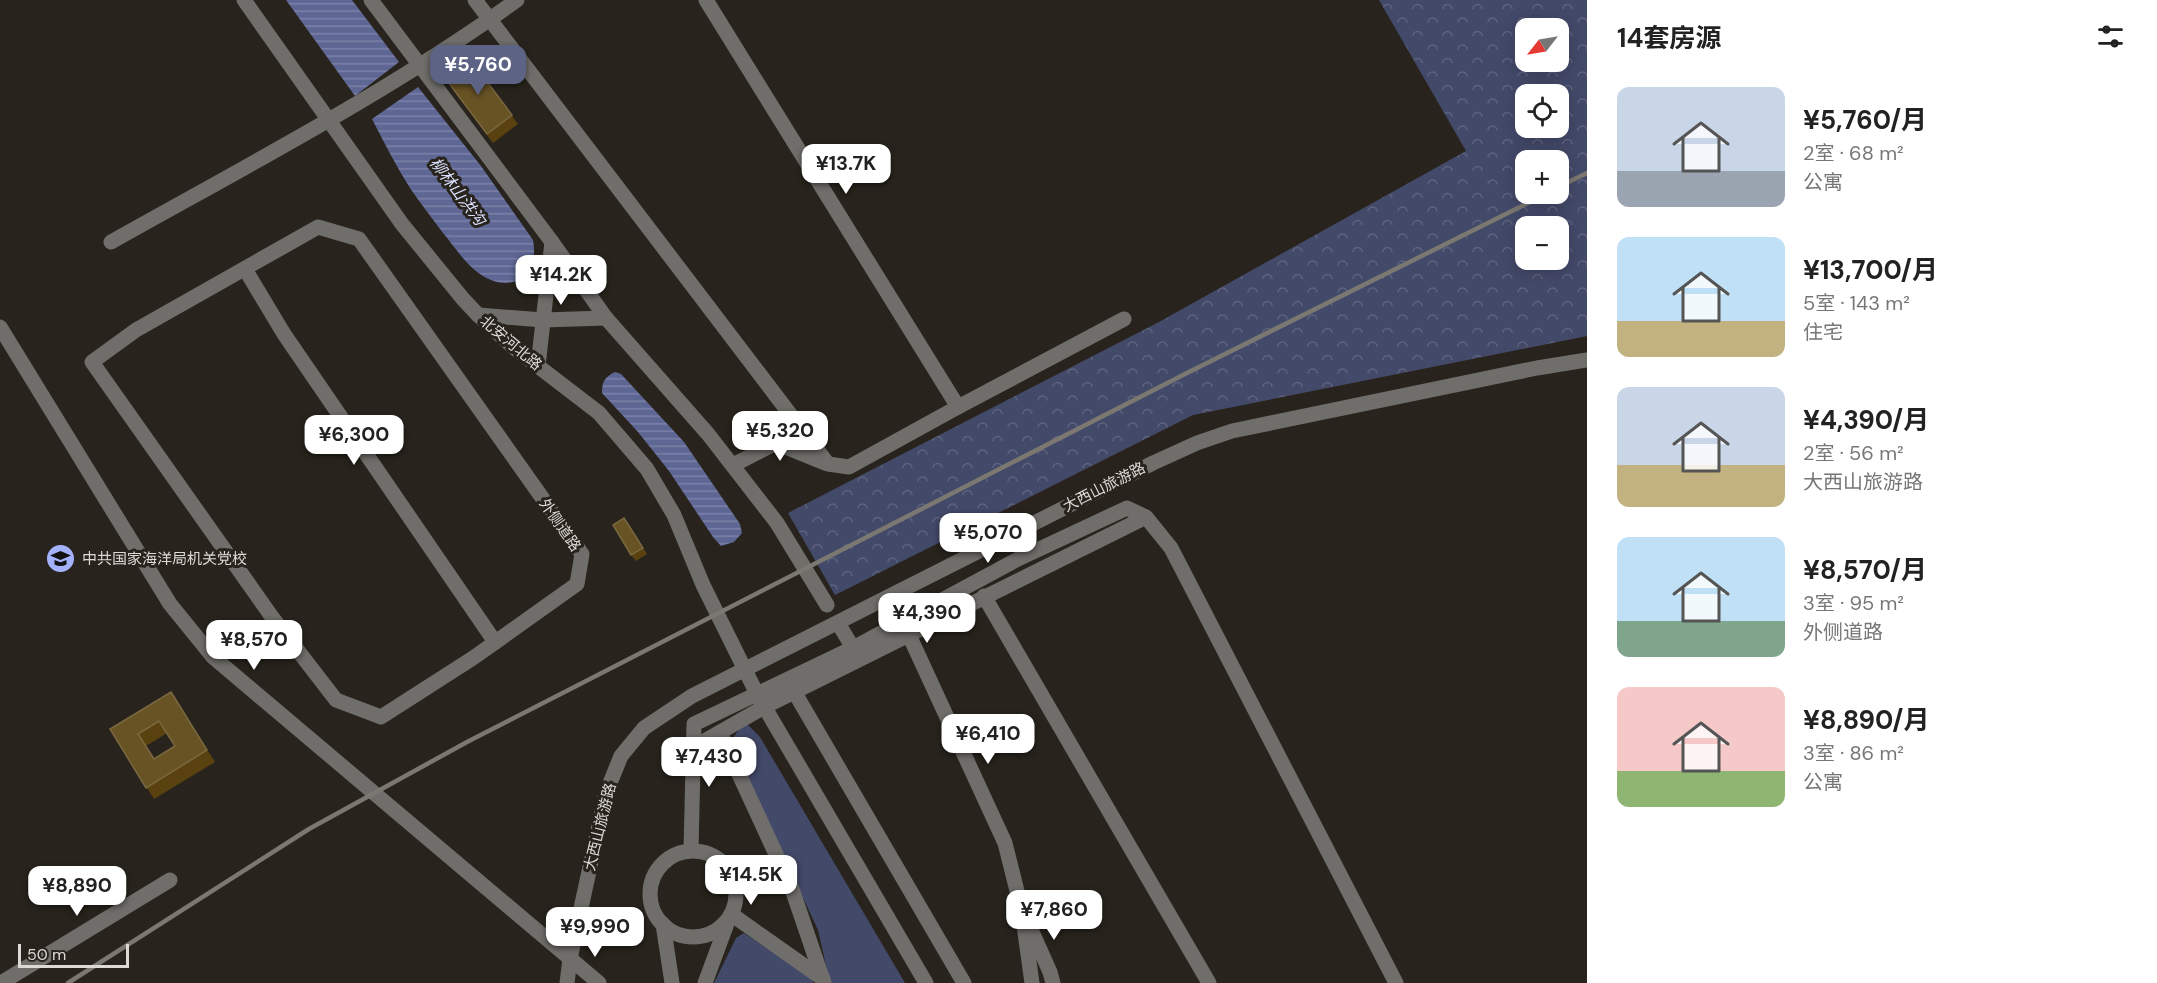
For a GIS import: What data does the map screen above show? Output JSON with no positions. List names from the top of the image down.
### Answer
{
  "streets": {
    "street": ["北安河北路", "大西山旅游路", "外侧道路"]
  },
  "crossings": [
    ["北安河北路", "大西山旅游路"]
  ],
  "water": ["柳林山洪沟"],
  "places": {
    "school or university": ["中共国家海洋局机关党校"]
  },
  "scale_bar": "50 m",
  "north": "bottom left",
  "page": {
    "heading": "14套房源",
    "map_buttons": ["+", "−"],
    "price": [
      "¥5,760",
      "¥13.7K",
      "¥14.2K",
      "¥5,320",
      "¥6,300",
      "¥5,070",
      "¥4,390",
      "¥8,570",
      "¥6,410",
      "¥7,430",
      "¥14.5K",
      "¥8,890",
      "¥7,860",
      "¥9,990"
    ],
    "list": [
      {
        "name": "¥5,760/月",
        "note": "2室 · 68 m² · 公寓"
      },
      {
        "name": "¥13,700/月",
        "note": "5室 · 143 m² · 住宅"
      },
      {
        "name": "¥4,390/月",
        "note": "2室 · 56 m² · 大西山旅游路"
      },
      {
        "name": "¥8,570/月",
        "note": "3室 · 95 m² · 外侧道路"
      },
      {
        "name": "¥8,890/月",
        "note": "3室 · 86 m² · 公寓"
      }
    ],
    "scale": "50 m"
  }
}
